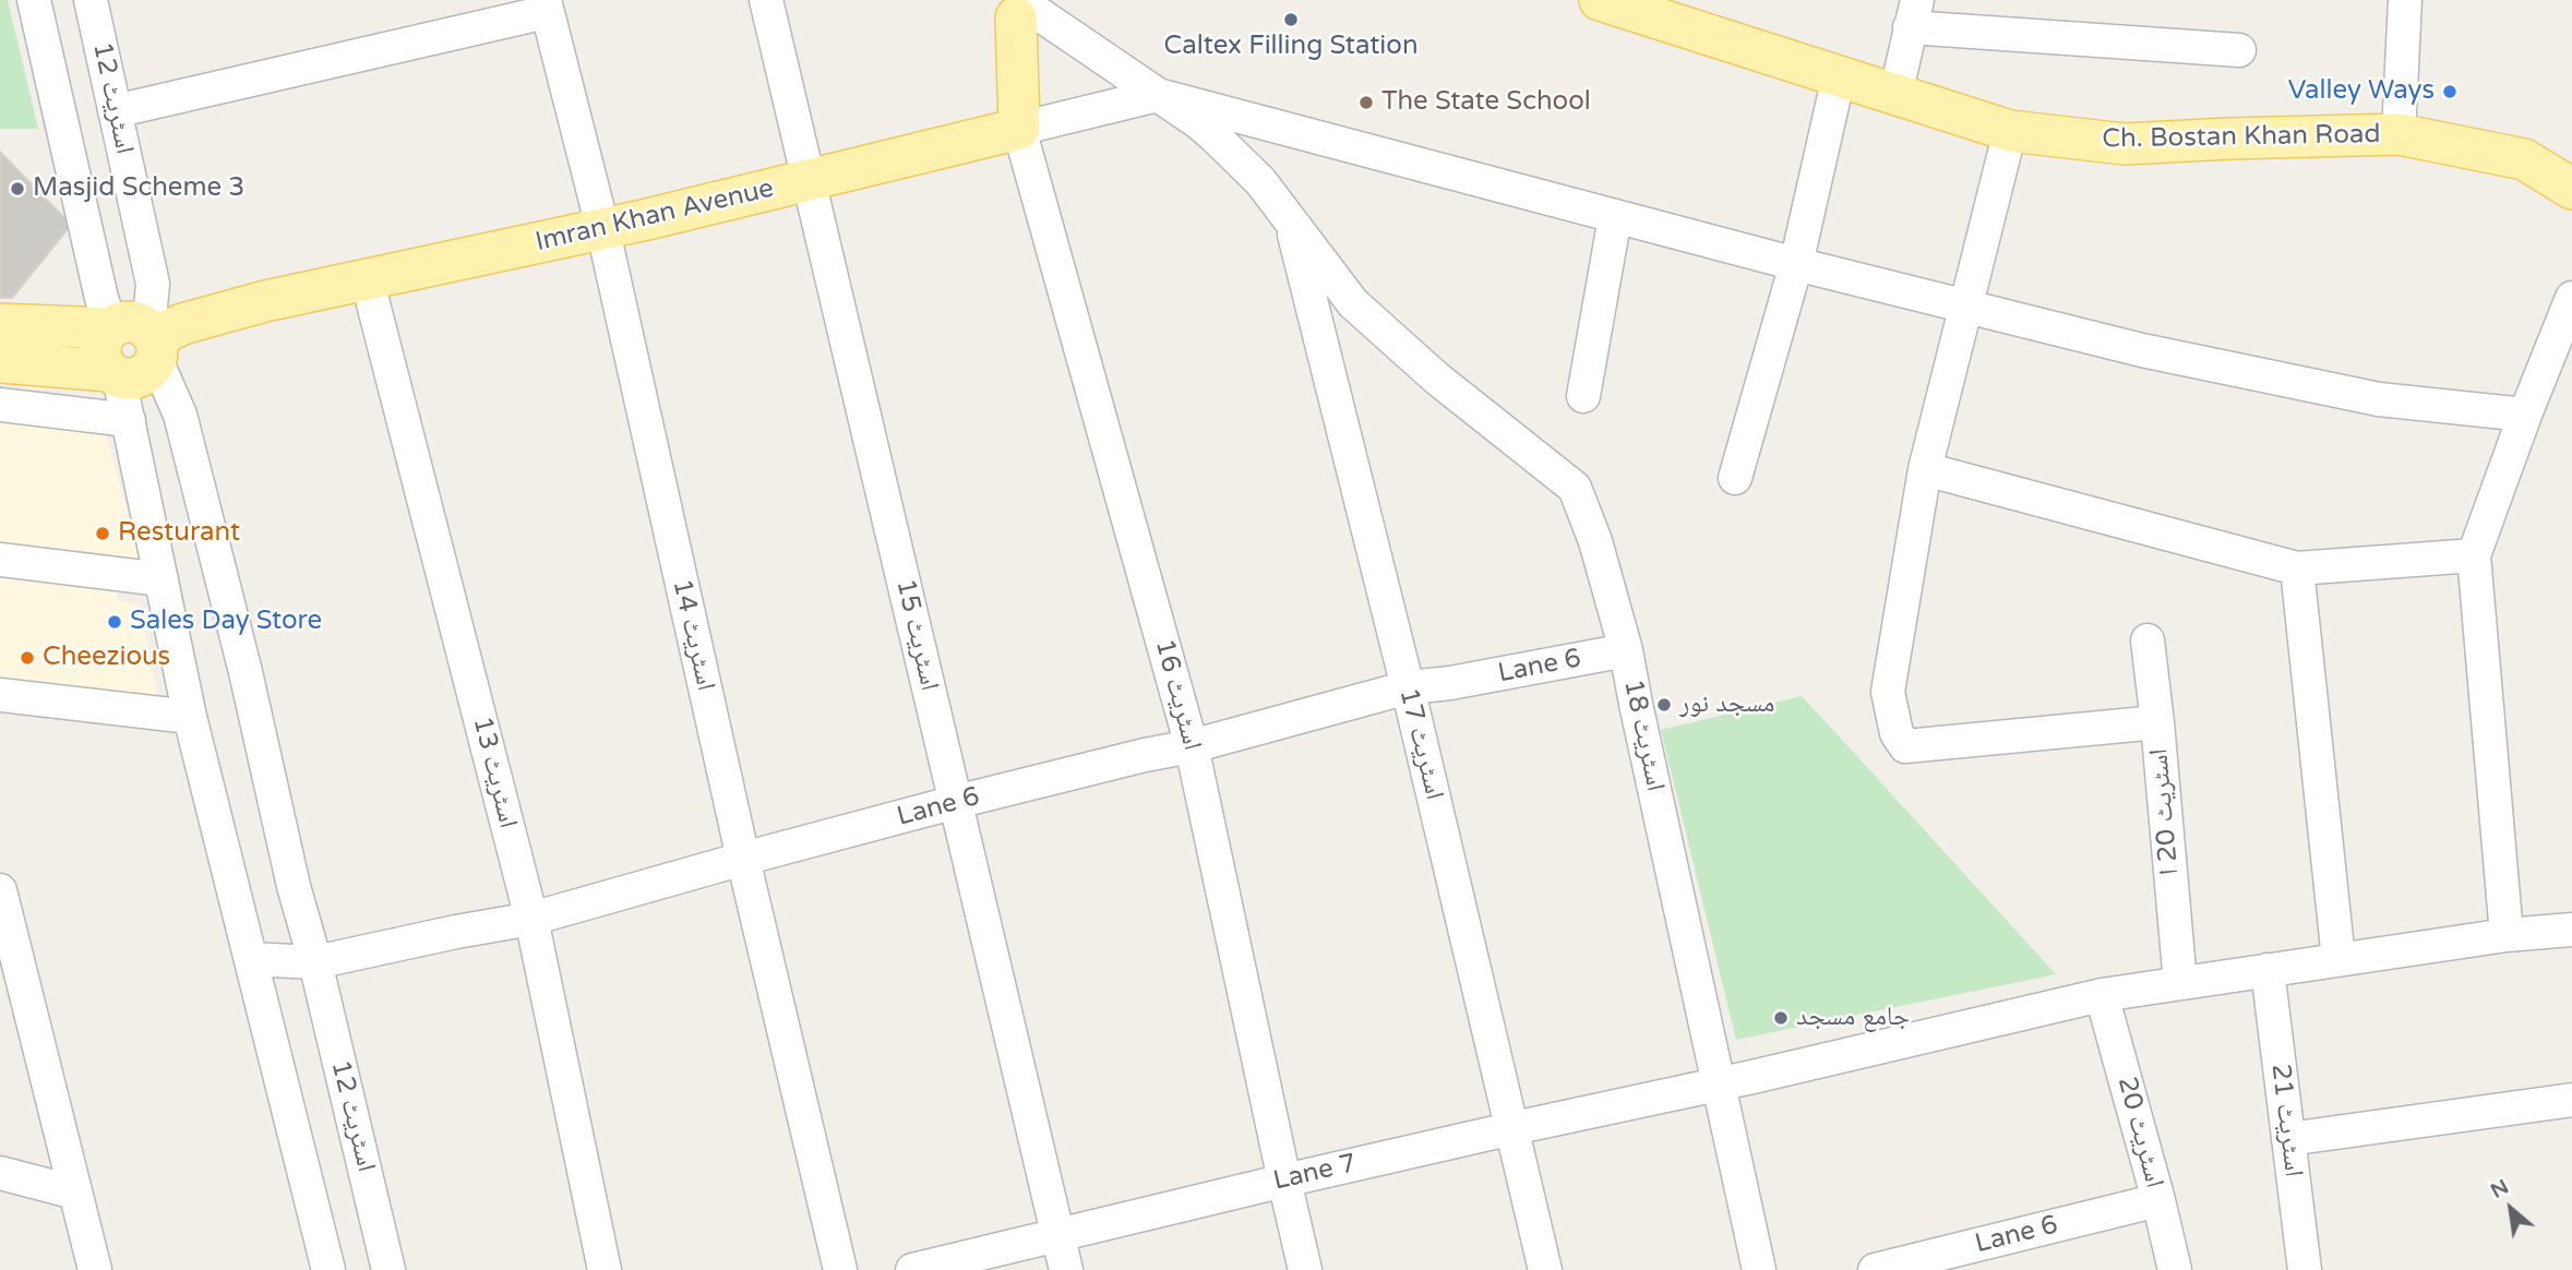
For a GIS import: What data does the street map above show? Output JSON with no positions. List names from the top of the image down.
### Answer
{
  "streets": {
    "main road": ["Ch. Bostan Khan Road", "Imran Khan Avenue"],
    "street": [
      "اسٹریٹ 12",
      "اسٹریٹ 14",
      "اسٹریٹ 15",
      "Lane 6",
      "اسٹریٹ 16",
      "اسٹریٹ 18",
      "اسٹریٹ 17",
      "اسٹریٹ 13",
      "اسٹریٹ 20 ا",
      "اسٹریٹ 21",
      "اسٹریٹ 20",
      "Lane 7"
    ]
  },
  "crossings": [
    ["اسٹریٹ 12", "Imran Khan Avenue"],
    ["اسٹریٹ 12", "Lane 6"],
    ["Imran Khan Avenue", "اسٹریٹ 14"],
    ["Imran Khan Avenue", "اسٹریٹ 15"],
    ["Imran Khan Avenue", "اسٹریٹ 16"],
    ["Imran Khan Avenue", "اسٹریٹ 18"],
    ["Imran Khan Avenue", "اسٹریٹ 13"],
    ["اسٹریٹ 14", "Lane 6"],
    ["اسٹریٹ 15", "Lane 6"],
    ["اسٹریٹ 15", "Lane 7"],
    ["Lane 6", "اسٹریٹ 16"],
    ["Lane 6", "اسٹریٹ 18"],
    ["Lane 6", "اسٹریٹ 17"],
    ["Lane 6", "اسٹریٹ 13"],
    ["Lane 6", "اسٹریٹ 20"],
    ["اسٹریٹ 16", "Lane 7"],
    ["اسٹریٹ 18", "اسٹریٹ 17"],
    ["اسٹریٹ 18", "Lane 7"],
    ["اسٹریٹ 17", "Lane 7"],
    ["اسٹریٹ 20 ا", "Lane 7"],
    ["اسٹریٹ 21", "Lane 7"],
    ["اسٹریٹ 20", "Lane 7"]
  ],
  "places": [
    "Caltex Filling Station",
    "Valley Ways",
    "The State School",
    "Masjid Scheme 3",
    "Resturant",
    "Sales Day Store",
    "Cheezious",
    "مسجد نور",
    "جامع مسجد"
  ],
  "north": "top left"
}
